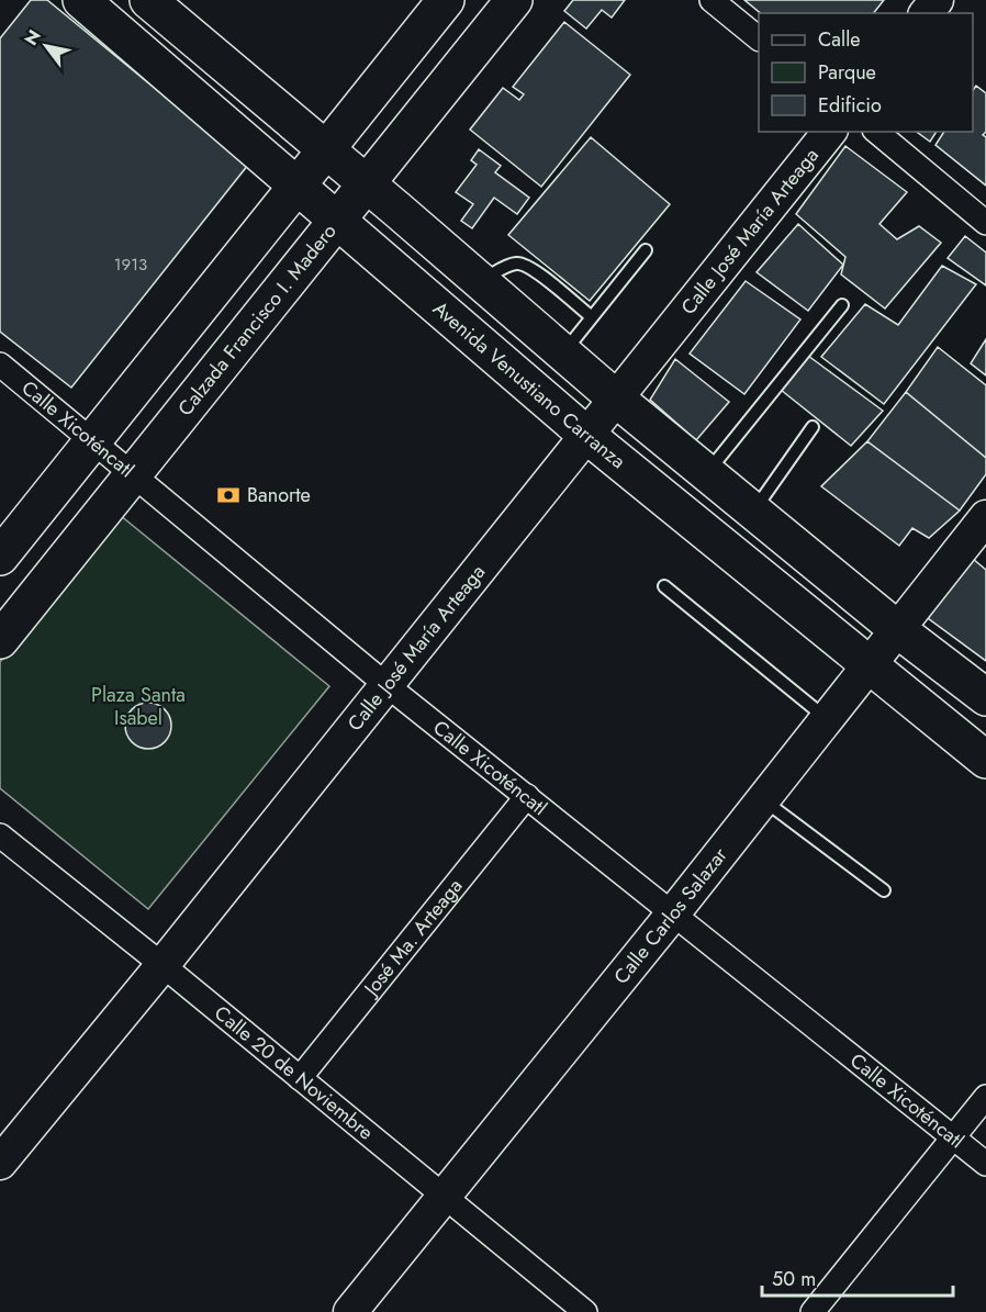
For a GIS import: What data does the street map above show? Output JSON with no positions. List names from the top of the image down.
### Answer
{
  "streets": {
    "main road": ["Calzada Francisco I. Madero", "Avenida Venustiano Carranza"],
    "street": [
      "Calle José María Arteaga",
      "Calle Xicoténcatl",
      "Calle Carlos Salazar",
      "José Ma. Arteaga",
      "Calle 20 de Noviembre"
    ]
  },
  "crossings": [
    ["Calle José María Arteaga", "Avenida Venustiano Carranza"],
    ["Calle José María Arteaga", "Calle Xicoténcatl"],
    ["Calle José María Arteaga", "Calle 20 de Noviembre"],
    ["Calzada Francisco I. Madero", "Avenida Venustiano Carranza"],
    ["Calzada Francisco I. Madero", "Calle Xicoténcatl"],
    ["Avenida Venustiano Carranza", "Calle Carlos Salazar"],
    ["Calle Xicoténcatl", "Calle Carlos Salazar"],
    ["Calle Xicoténcatl", "José Ma. Arteaga"],
    ["Calle Carlos Salazar", "Calle 20 de Noviembre"],
    ["José Ma. Arteaga", "Calle 20 de Noviembre"]
  ],
  "parks": ["Plaza Santa Isabel"],
  "places": {
    "bank": ["Banorte"]
  },
  "house_numbers": ["1913"],
  "legend": ["Calle", "Parque", "Edificio"],
  "scale_bar": "50 m",
  "north": "top left"
}
